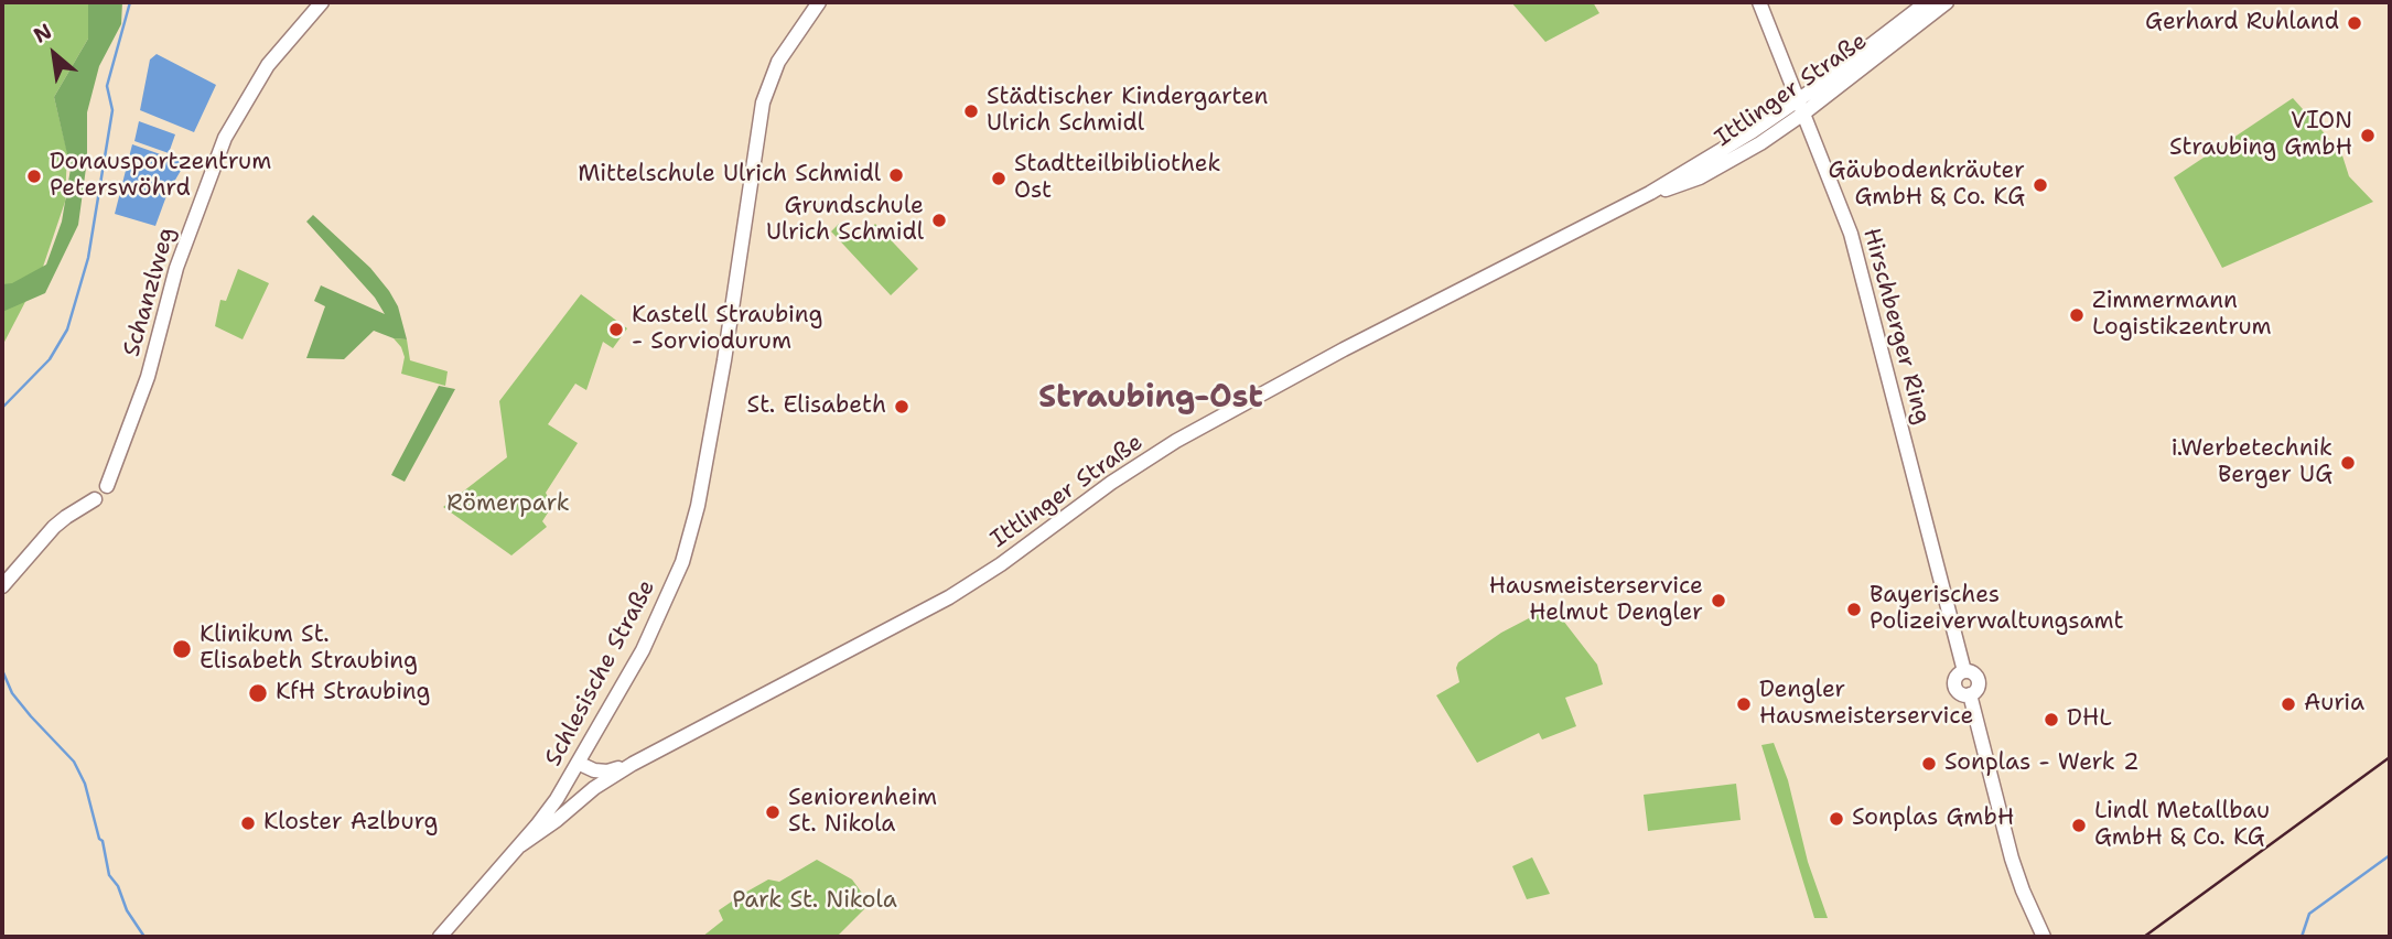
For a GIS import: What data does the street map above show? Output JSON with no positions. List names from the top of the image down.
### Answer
{
  "streets": {
    "street": [
      "Ittlinger Straße",
      "Schanzlweg",
      "Hirschberger Ring",
      "Schlesische Straße"
    ]
  },
  "crossings": [
    ["Ittlinger Straße", "Hirschberger Ring"],
    ["Ittlinger Straße", "Schlesische Straße"]
  ],
  "districts": ["Straubing-Ost"],
  "parks": ["Römerpark", "Park St. Nikola"],
  "places": [
    "Gerhard Ruhland",
    "Städtischer Kindergarten Ulrich Schmidl",
    "VION Straubing GmbH",
    "Mittelschule Ulrich Schmidl",
    "Donausportzentrum Peterswöhrd",
    "Stadtteilbibliothek Ost",
    "Gäubodenkräuter GmbH & Co. KG",
    "Grundschule Ulrich Schmidl",
    "Zimmermann Logistikzentrum",
    "Kastell Straubing - Sorviodurum",
    "St. Elisabeth",
    "i.Werbetechnik Berger UG",
    "Hausmeisterservice Helmut Dengler",
    "Bayerisches Polizeiverwaltungsamt",
    "Klinikum St. Elisabeth Straubing",
    "KfH Straubing",
    "Dengler Hausmeisterservice",
    "Auria",
    "DHL",
    "Sonplas - Werk 2",
    "Seniorenheim St. Nikola",
    "Sonplas GmbH",
    "Kloster Azlburg",
    "Lindl Metallbau GmbH & Co. KG"
  ],
  "north": "top left"
}
